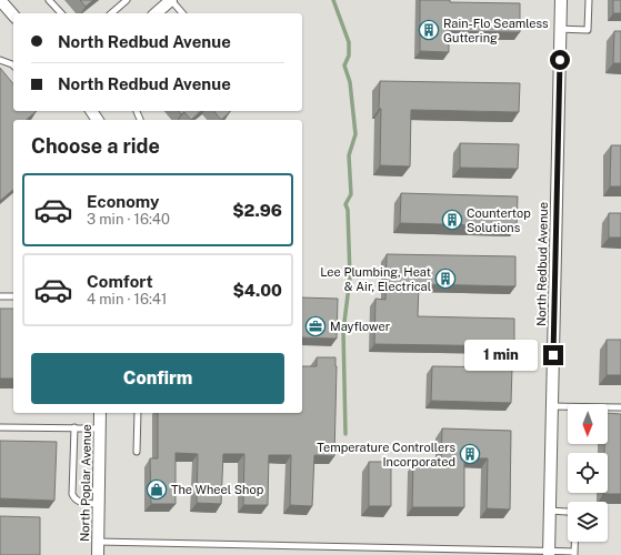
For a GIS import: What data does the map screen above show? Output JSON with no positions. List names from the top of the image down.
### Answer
{
  "streets": {
    "street": ["North Redbud Avenue", "North Poplar Avenue"]
  },
  "places": {
    "building": [
      "Rain-Flo Seamless Guttering",
      "Countertop Solutions",
      "Lee Plumbing, Heat & Air, Electrical",
      "Temperature Controllers Incorporated"
    ],
    "office": ["Mayflower"],
    "shop": ["The Wheel Shop"]
  },
  "north": "bottom",
  "page": {
    "banner": ["North Redbud Avenue", "North Redbud Avenue"],
    "heading": "Choose a ride",
    "list": [
      {
        "name": "Economy",
        "note": "3 min · 16:40",
        "value": "$2.96"
      },
      {
        "name": "Comfort",
        "note": "4 min · 16:41",
        "value": "$4.00"
      }
    ],
    "bubble": "1 min",
    "buttons": "Confirm"
  }
}
